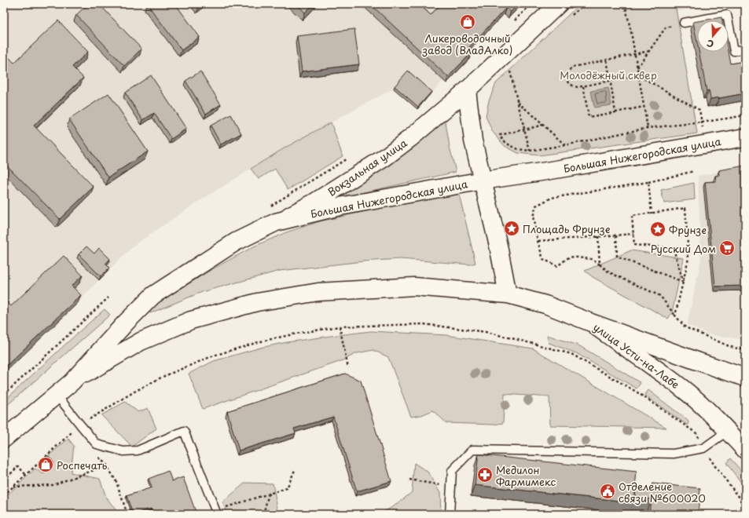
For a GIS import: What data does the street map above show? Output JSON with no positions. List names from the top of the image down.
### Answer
{
  "streets": {
    "main road": ["Большая Нижегородская улица", "Вокзальная улица", "улица Усти-на-Лабе"]
  },
  "crossings": [
    ["Большая Нижегородская улица", "Вокзальная улица"],
    ["Большая Нижегородская улица", "улица Усти-на-Лабе"]
  ],
  "parks": ["Молодёжный сквер"],
  "places": {
    "shop": ["Ликероводочный завод (ВладАлко)", "Роспечать"],
    "place": ["Площадь Фрунзе", "Фрунзе"],
    "supermarket": ["Русский Дом"],
    "pharmacy": ["Медилон Фармимекс"],
    "public building": ["Отделение связи №600020"]
  },
  "north": "bottom"
}
